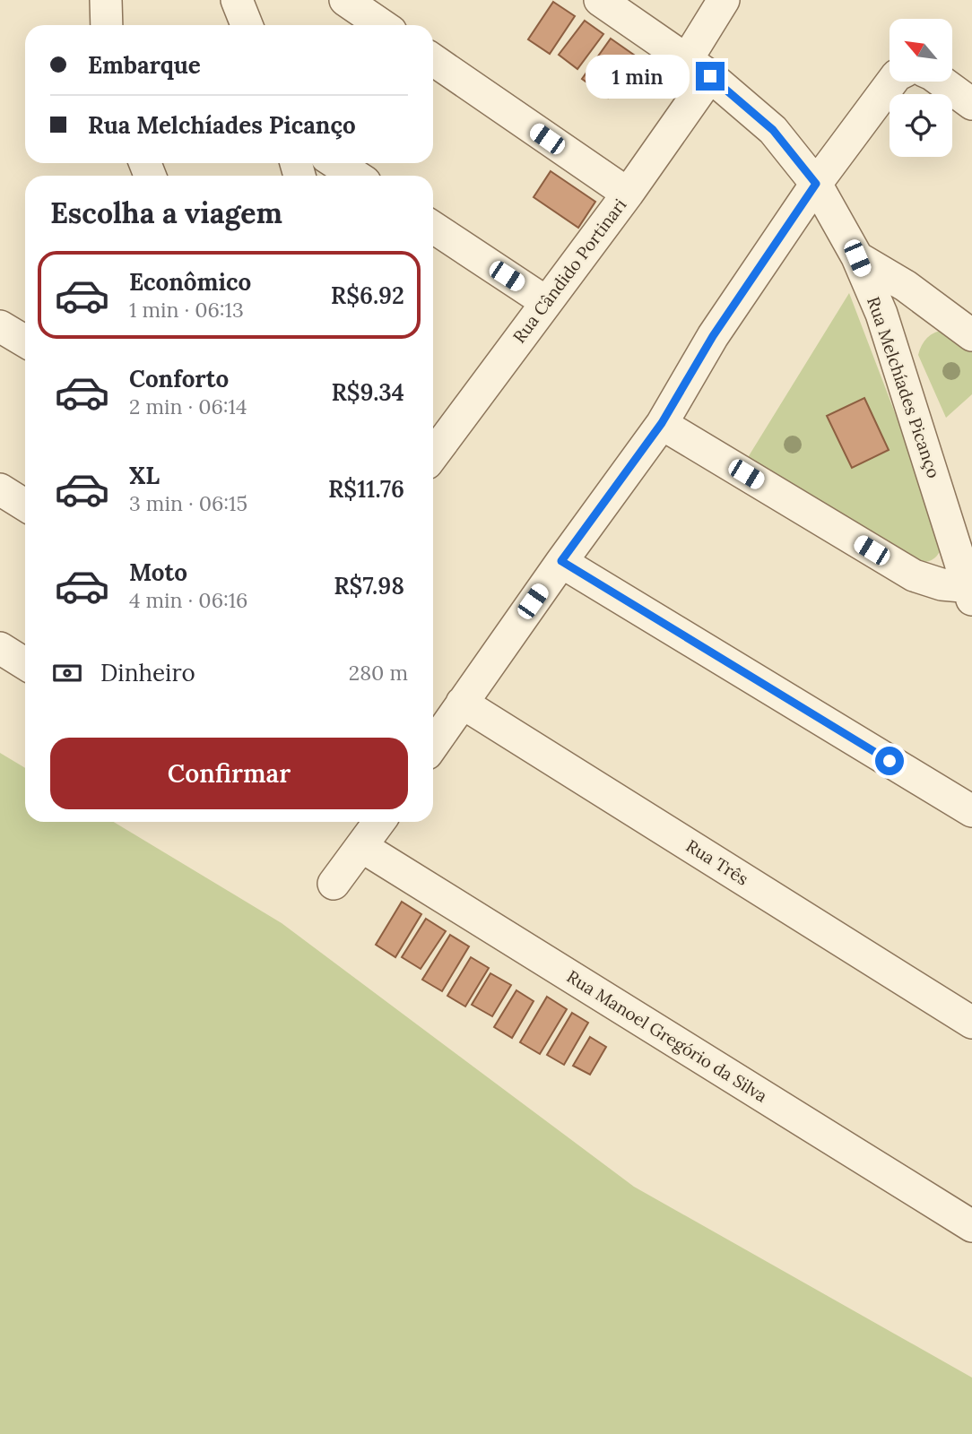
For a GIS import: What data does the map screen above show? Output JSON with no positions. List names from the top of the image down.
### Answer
{
  "streets": {
    "street": [
      "Rua Cândido Portinari",
      "Rua Melchíades Picanço",
      "Rua Três",
      "Rua Manoel Gregório da Silva"
    ]
  },
  "crossings": [
    ["Rua Cândido Portinari", "Rua Melchíades Picanço"]
  ],
  "north": "top left",
  "page": {
    "banner": ["Embarque", "Rua Melchíades Picanço"],
    "bubble": "1 min",
    "heading": "Escolha a viagem",
    "list": [
      {
        "name": "Econômico",
        "note": "1 min · 06:13",
        "value": "R$6.92"
      },
      {
        "name": "Conforto",
        "note": "2 min · 06:14",
        "value": "R$9.34"
      },
      {
        "name": "XL",
        "note": "3 min · 06:15",
        "value": "R$11.76"
      },
      {
        "name": "Moto",
        "note": "4 min · 06:16",
        "value": "R$7.98"
      }
    ],
    "pay": ["Dinheiro", "280 m"],
    "buttons": "Confirmar"
  }
}
